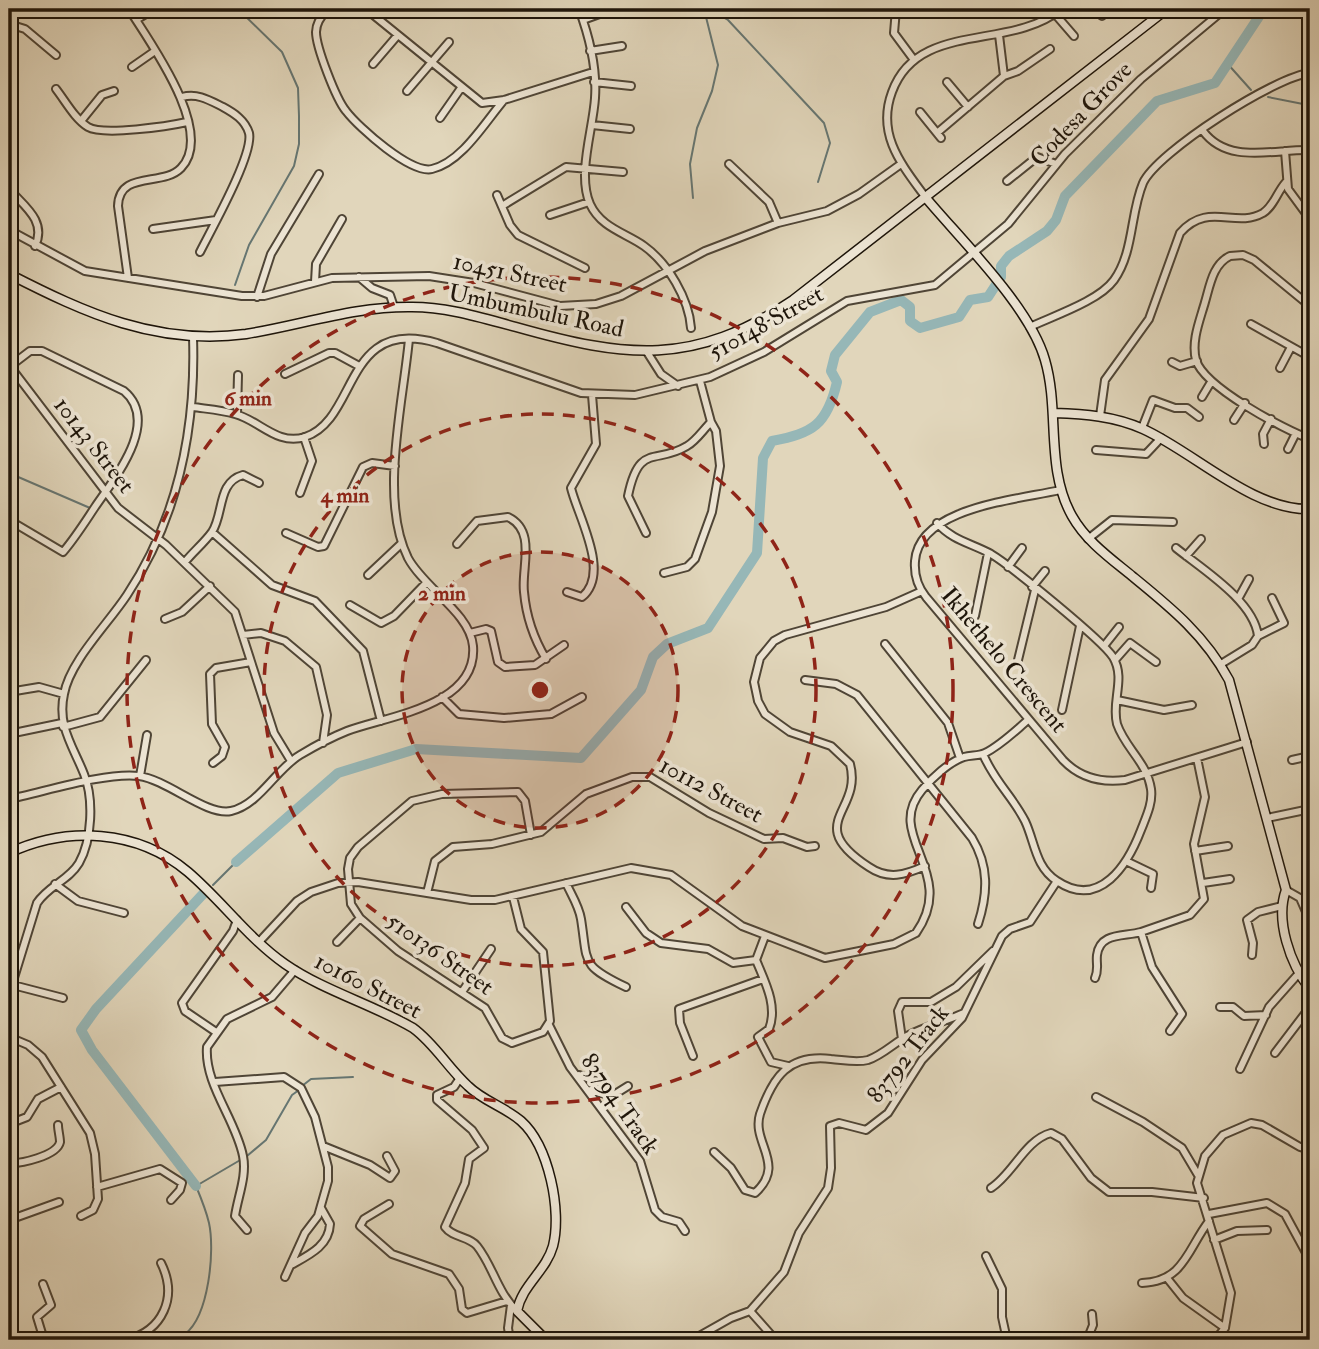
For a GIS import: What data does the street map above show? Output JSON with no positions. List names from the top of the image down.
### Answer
{
  "streets": {
    "street": [
      "Codesa Grove",
      "10451 Street",
      "Umbumbulu Road",
      "510148 Street",
      "10143 Street",
      "Ikhethelo Crescent",
      "10112 Street",
      "510136 Street",
      "10160 Street",
      "83792 Track",
      "83794 Track"
    ]
  },
  "crossings": [
    ["Codesa Grove", "510148 Street"],
    ["510136 Street", "83794 Track"]
  ],
  "rings": ["6 min", "4 min", "2 min"]
}
